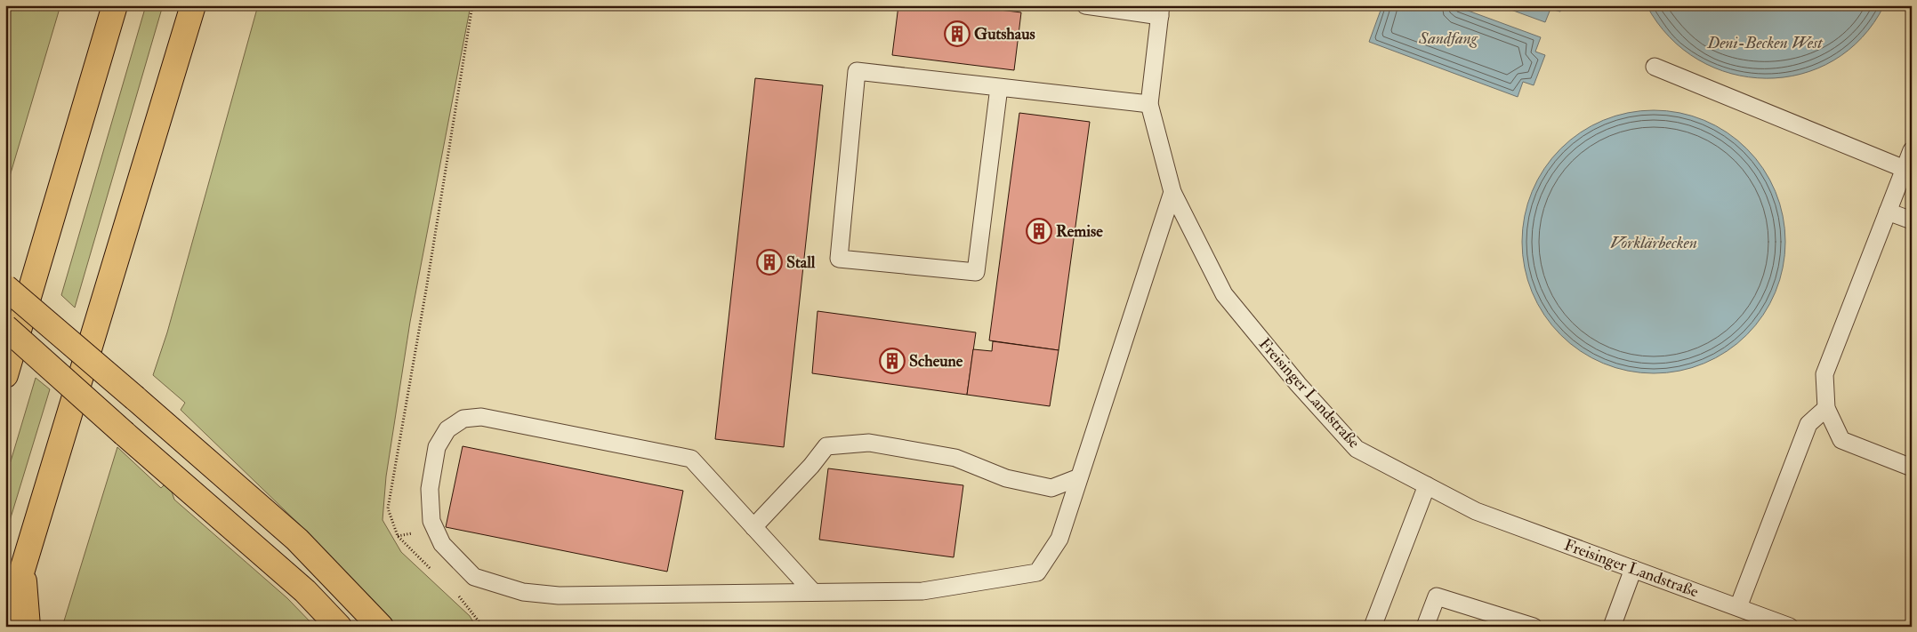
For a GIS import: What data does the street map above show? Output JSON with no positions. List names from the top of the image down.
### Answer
{
  "streets": {
    "lane": ["Freisinger Landstraße"]
  },
  "water": ["Sandfang", "Deni-Becken West", "Vorklärbecken"],
  "places": {
    "building": [
      "Gutshaus",
      "Remise",
      "Stall",
      "Scheune"
    ]
  }
}
